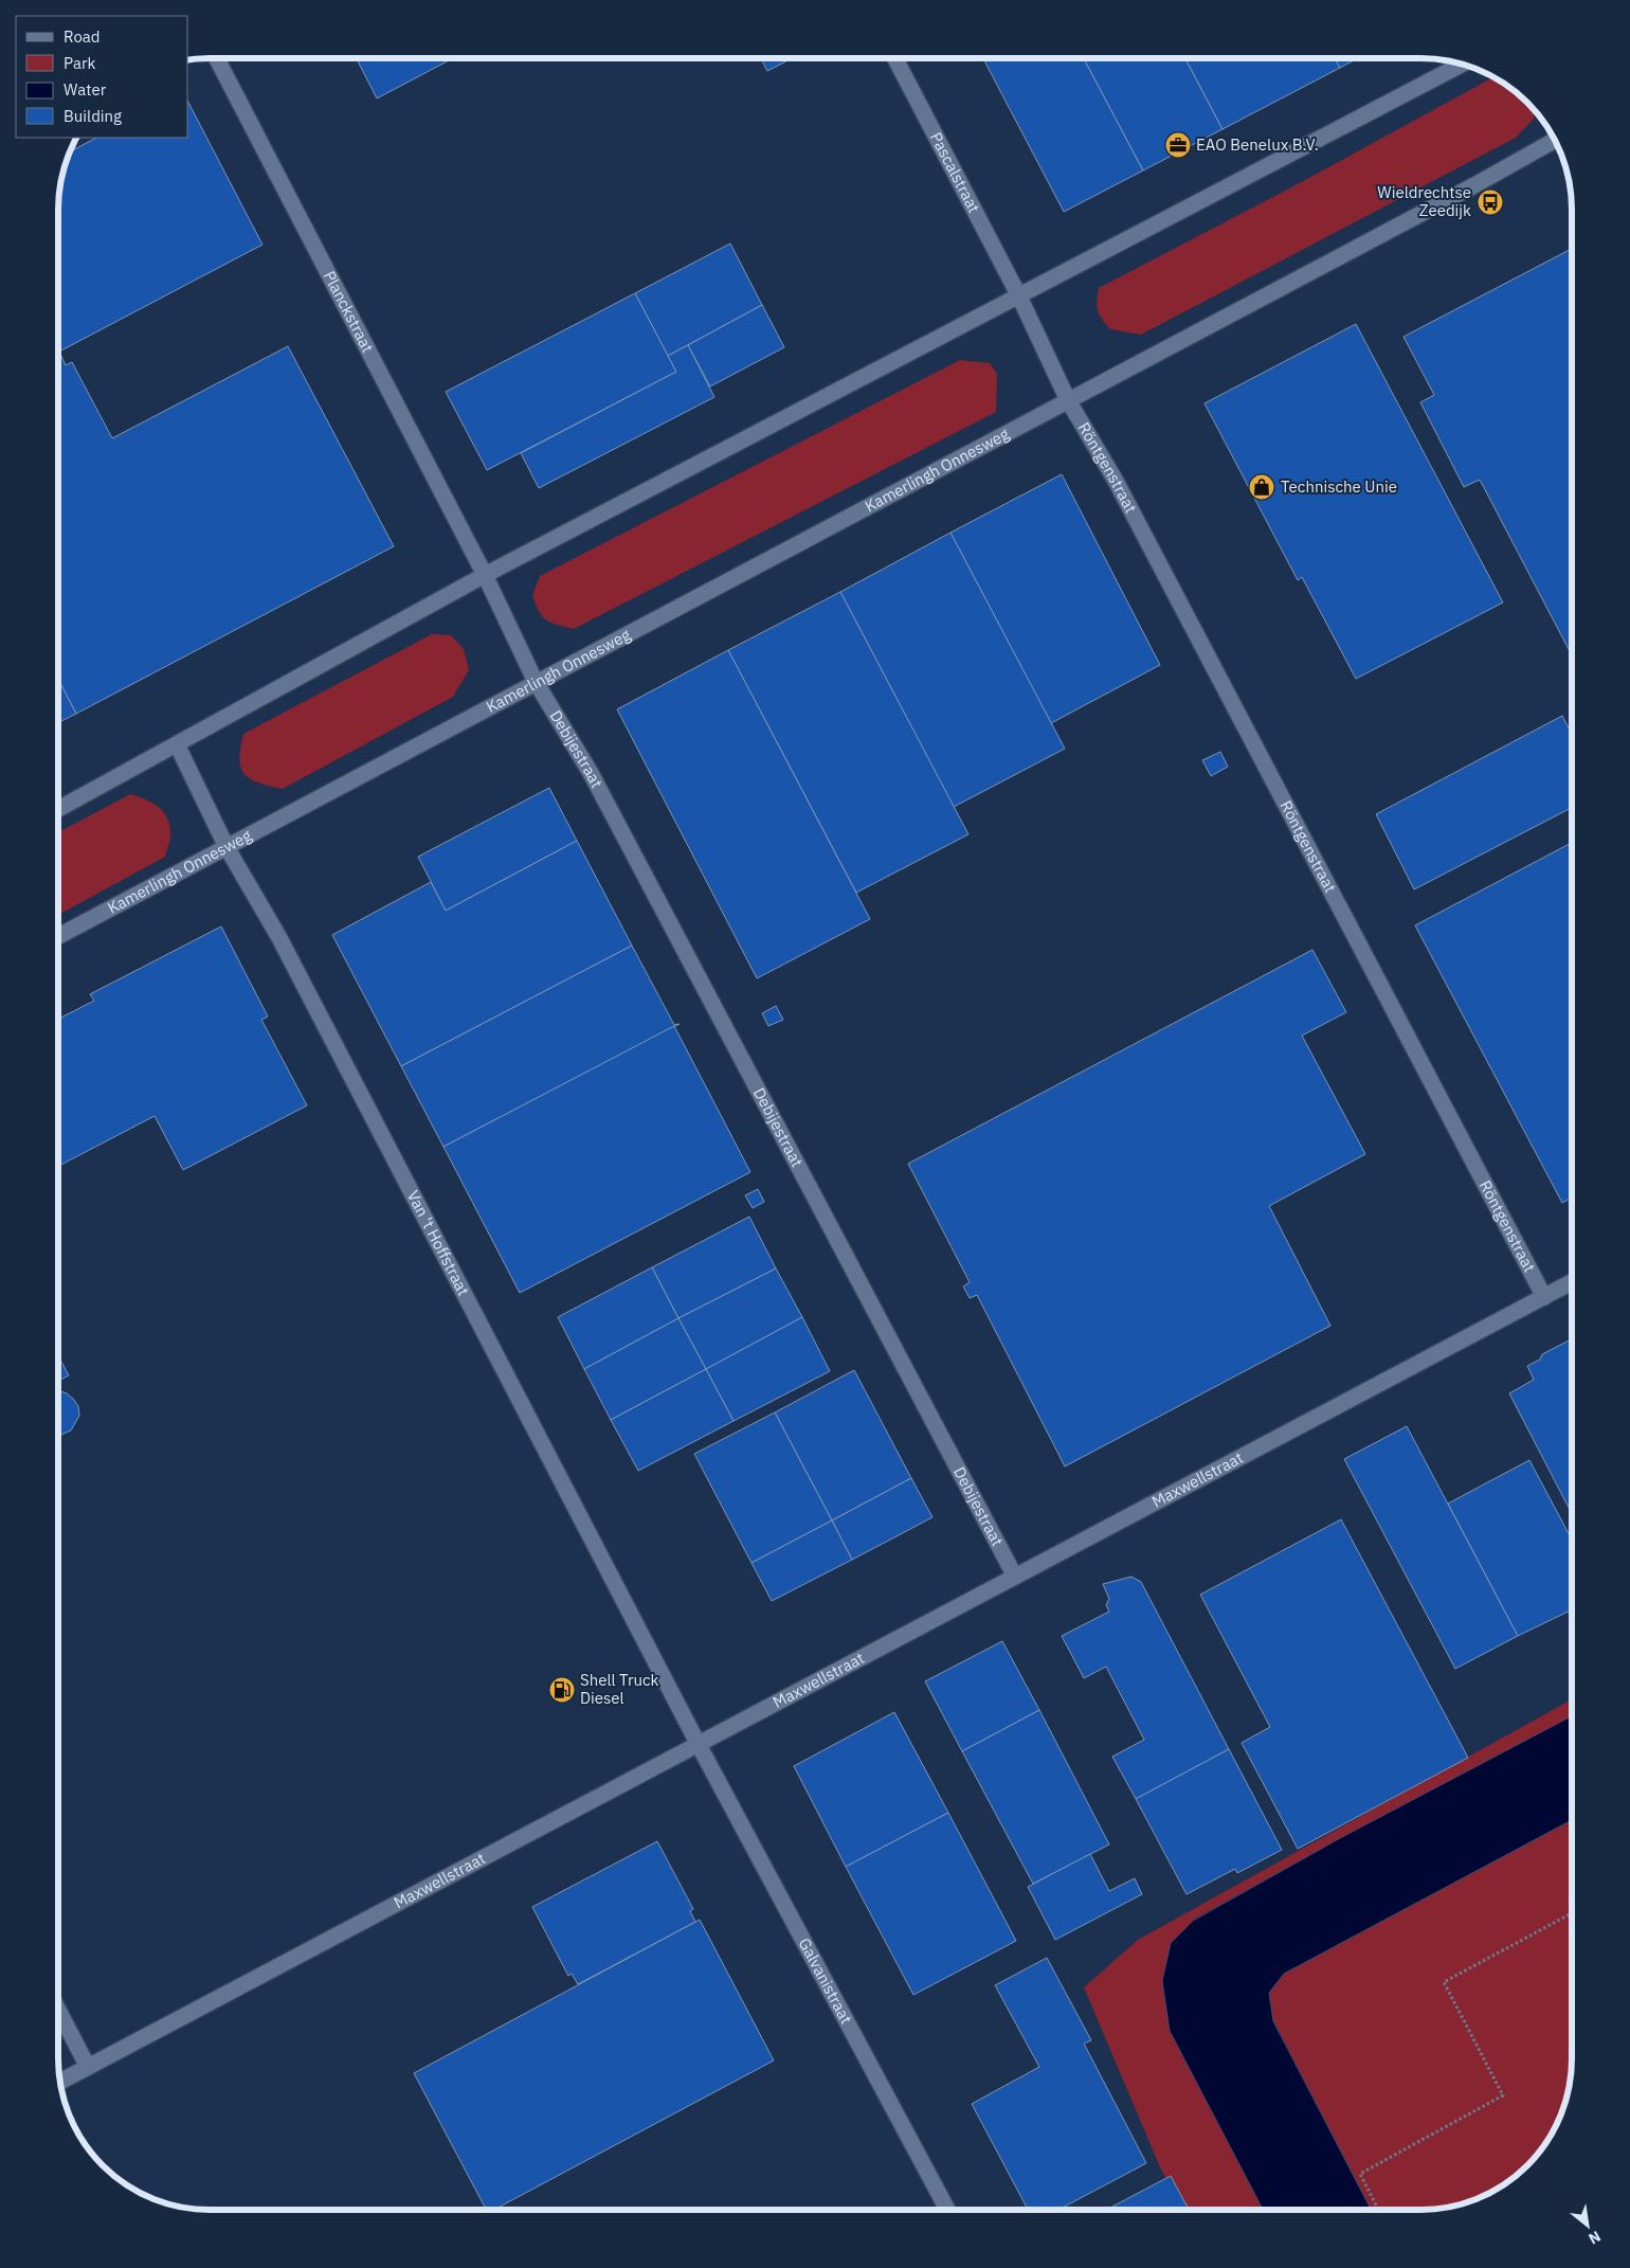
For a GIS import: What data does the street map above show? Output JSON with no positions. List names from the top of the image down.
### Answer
{
  "streets": {
    "street": [
      "Pascalstraat",
      "Planckstraat",
      "Röntgenstraat",
      "Kamerlingh Onnesweg",
      "Debijestraat",
      "Van 't Hoffstraat",
      "Maxwellstraat",
      "Galvanistraat"
    ]
  },
  "crossings": [
    ["Planckstraat", "Kamerlingh Onnesweg"],
    ["Planckstraat", "Debijestraat"],
    ["Röntgenstraat", "Kamerlingh Onnesweg"],
    ["Röntgenstraat", "Maxwellstraat"],
    ["Kamerlingh Onnesweg", "Debijestraat"],
    ["Kamerlingh Onnesweg", "Van 't Hoffstraat"],
    ["Debijestraat", "Maxwellstraat"],
    ["Van 't Hoffstraat", "Maxwellstraat"],
    ["Van 't Hoffstraat", "Galvanistraat"],
    ["Maxwellstraat", "Galvanistraat"]
  ],
  "places": {
    "office": ["EAO Benelux B.V."],
    "bus stop": ["Wieldrechtse Zeedijk"],
    "shop": ["Technische Unie"],
    "fuel station": ["Shell Truck Diesel"]
  },
  "legend": [
    "Road",
    "Park",
    "Water",
    "Building"
  ],
  "north": "bottom right"
}
